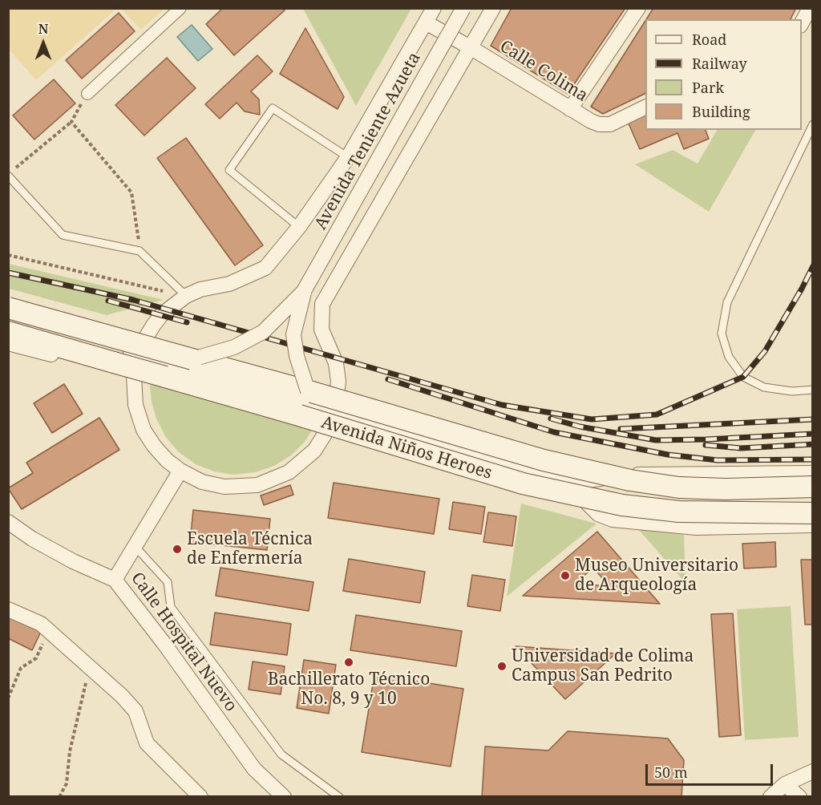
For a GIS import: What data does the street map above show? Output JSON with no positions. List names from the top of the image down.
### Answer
{
  "streets": {
    "main road": ["Avenida Niños Heroes"],
    "street": ["Calle Colima", "Avenida Teniente Azueta", "Calle Hospital Nuevo"]
  },
  "crossings": [
    ["Avenida Teniente Azueta", "Avenida Niños Heroes"]
  ],
  "places": [
    "Escuela Técnica de Enfermería",
    "Museo Universitario de Arqueología",
    "Bachillerato Técnico No. 8, 9 y 10",
    "Universidad de Colima Campus San Pedrito"
  ],
  "legend": [
    "Road",
    "Railway",
    "Park",
    "Building"
  ],
  "scale_bar": "50 m",
  "north": "top"
}
